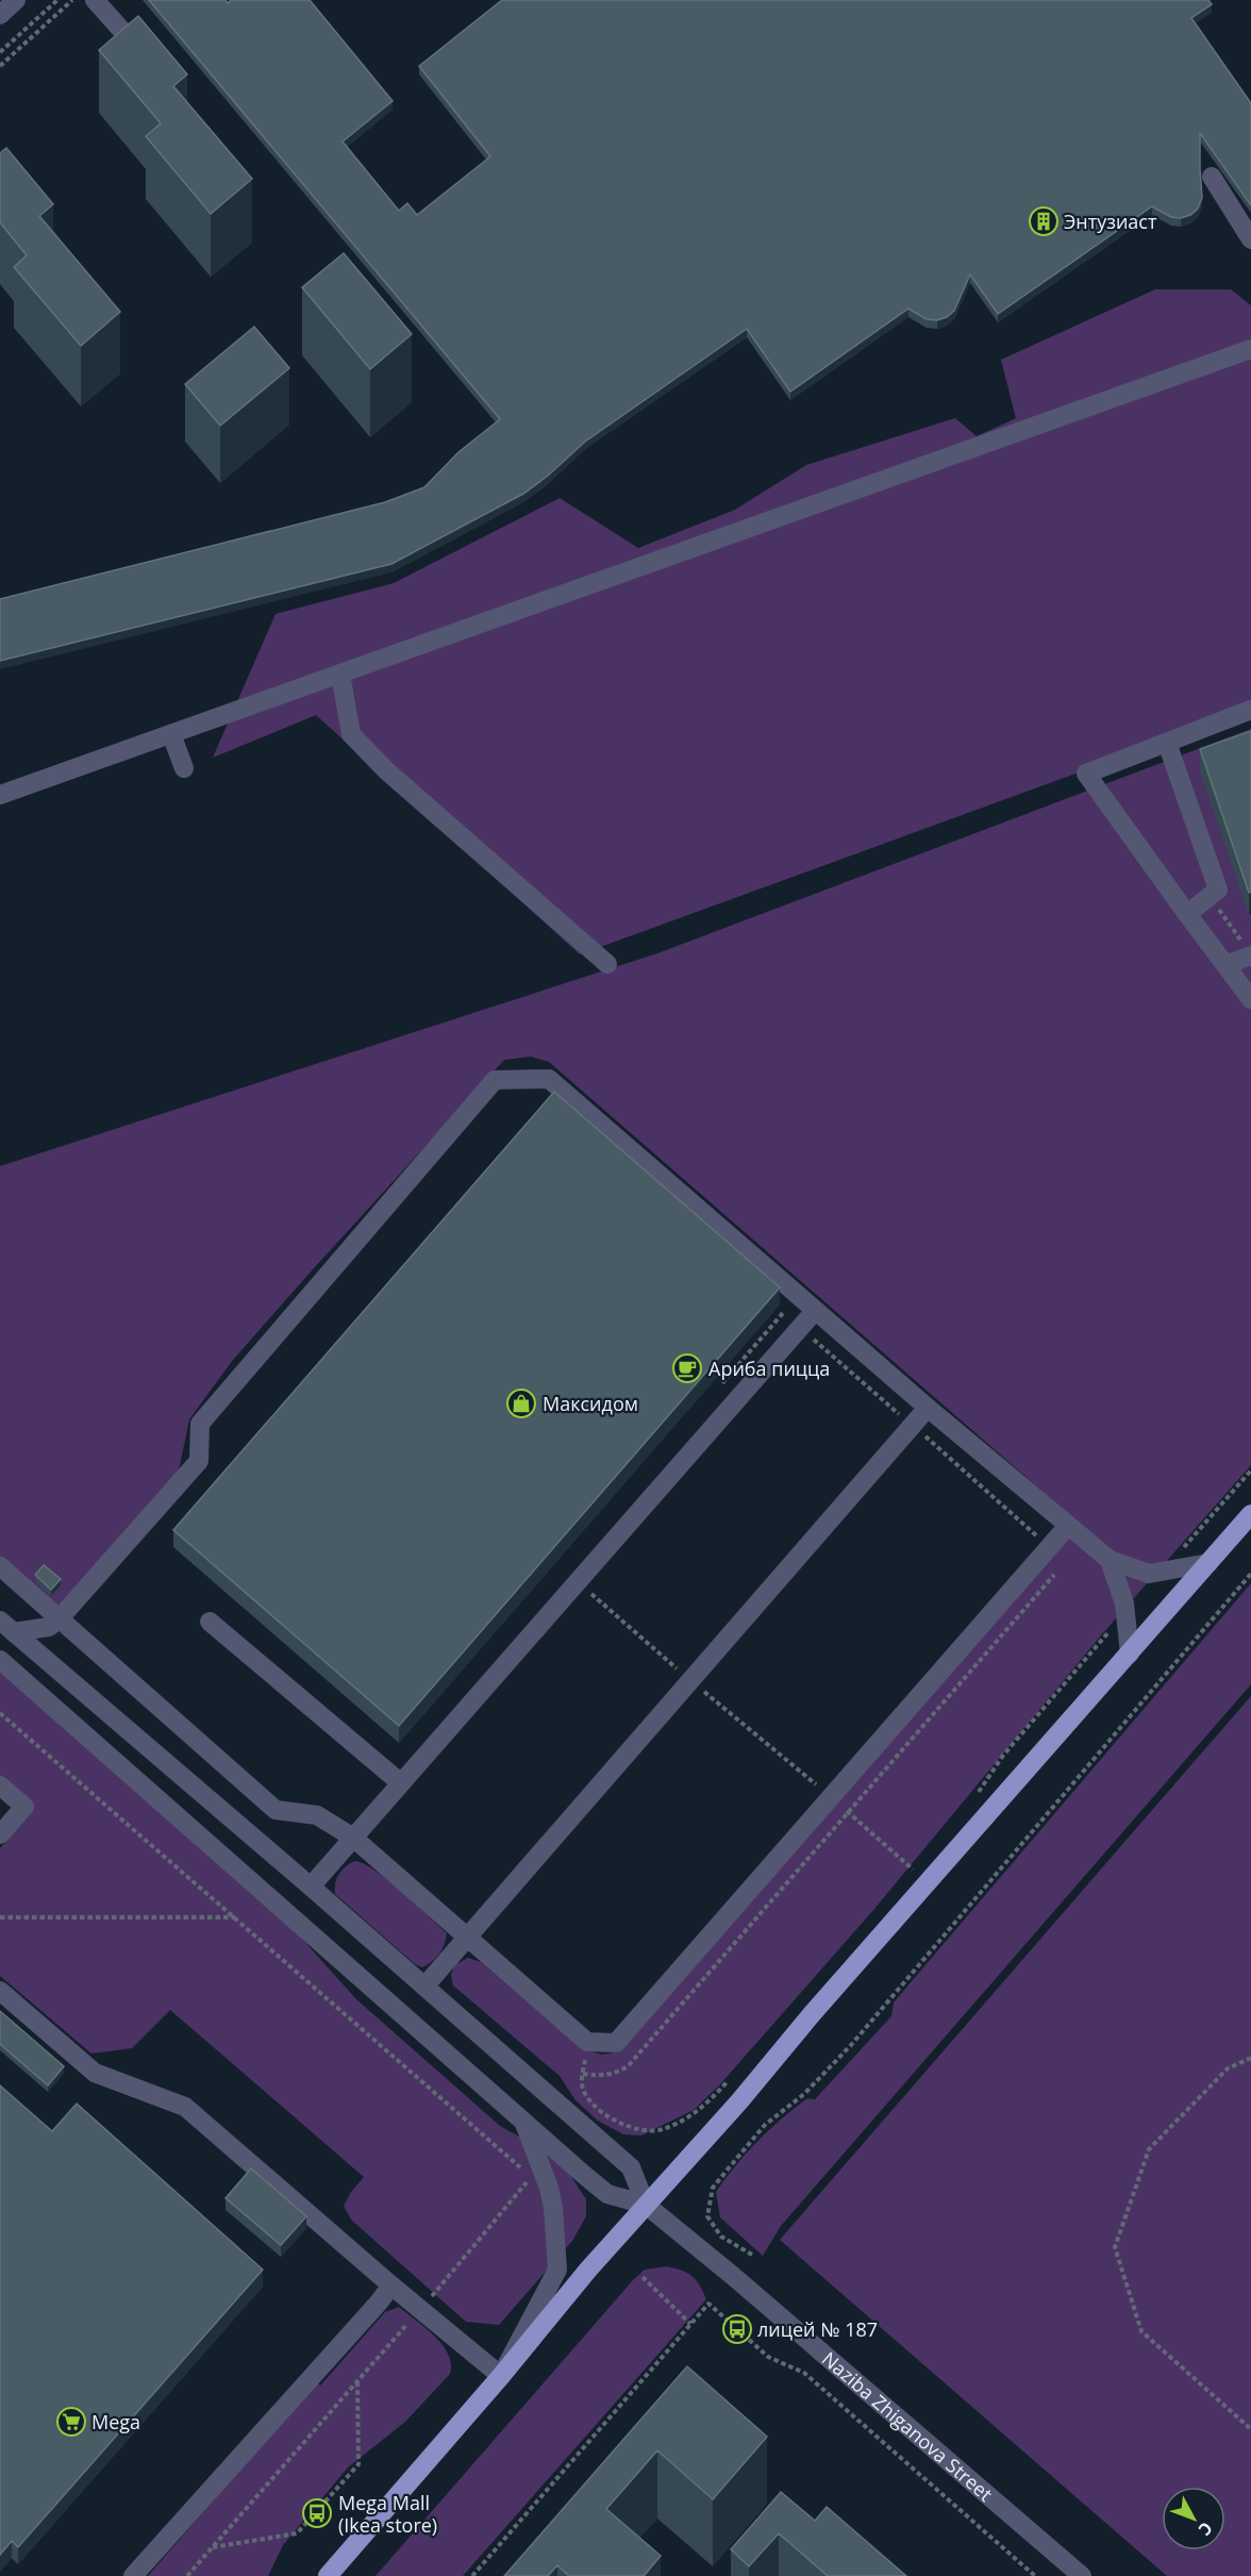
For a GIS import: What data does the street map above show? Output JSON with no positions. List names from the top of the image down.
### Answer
{
  "streets": {
    "street": ["Naziba Zhiganova Street"]
  },
  "places": {
    "building": ["Энтузиаст"],
    "cafe": ["Ариба пицца"],
    "shop": ["Максидом"],
    "bus stop": ["лицей № 187", "Mega Mall (Ikea store)"],
    "supermarket": ["Mega"]
  },
  "north": "bottom right"
}
